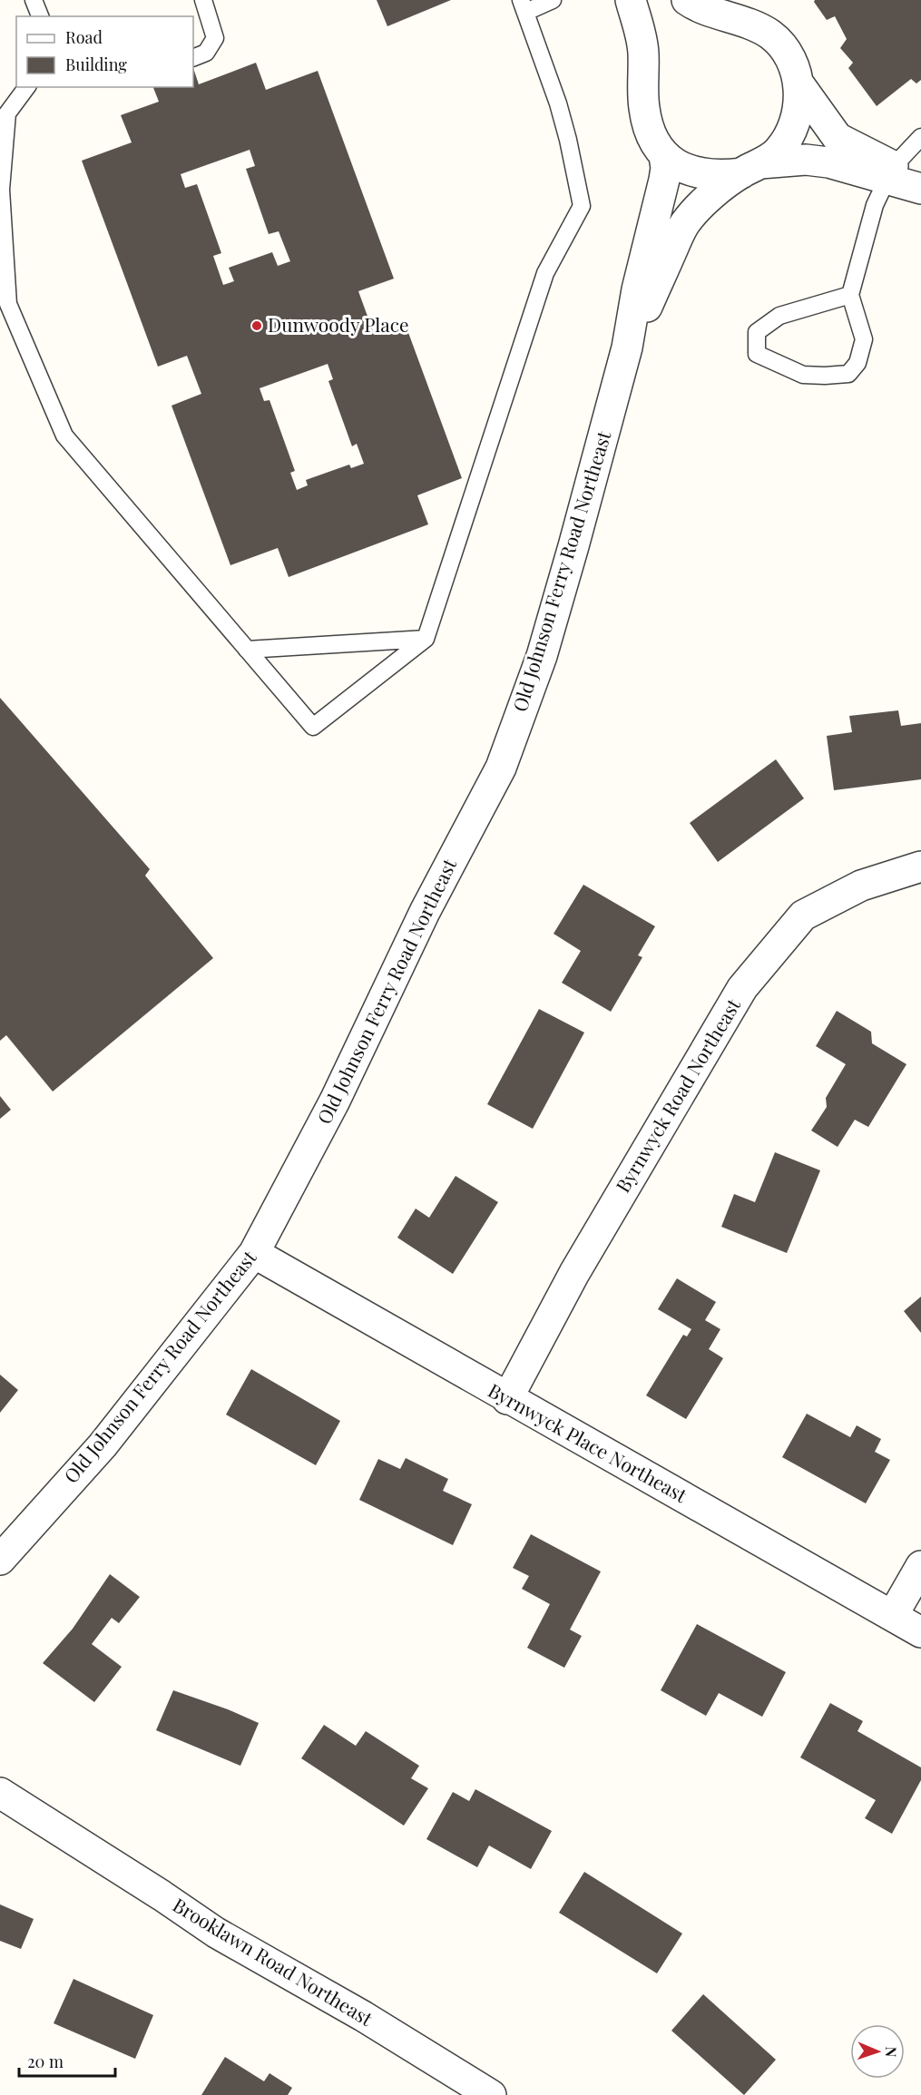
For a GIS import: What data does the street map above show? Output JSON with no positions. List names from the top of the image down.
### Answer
{
  "streets": {
    "street": [
      "Old Johnson Ferry Road Northeast",
      "Byrnwyck Road Northeast",
      "Byrnwyck Place Northeast",
      "Brooklawn Road Northeast"
    ]
  },
  "crossings": [
    ["Old Johnson Ferry Road Northeast", "Byrnwyck Place Northeast"],
    ["Byrnwyck Road Northeast", "Byrnwyck Place Northeast"]
  ],
  "places": ["Dunwoody Place"],
  "legend": ["Road", "Building"],
  "scale_bar": "20 m",
  "north": "right"
}
